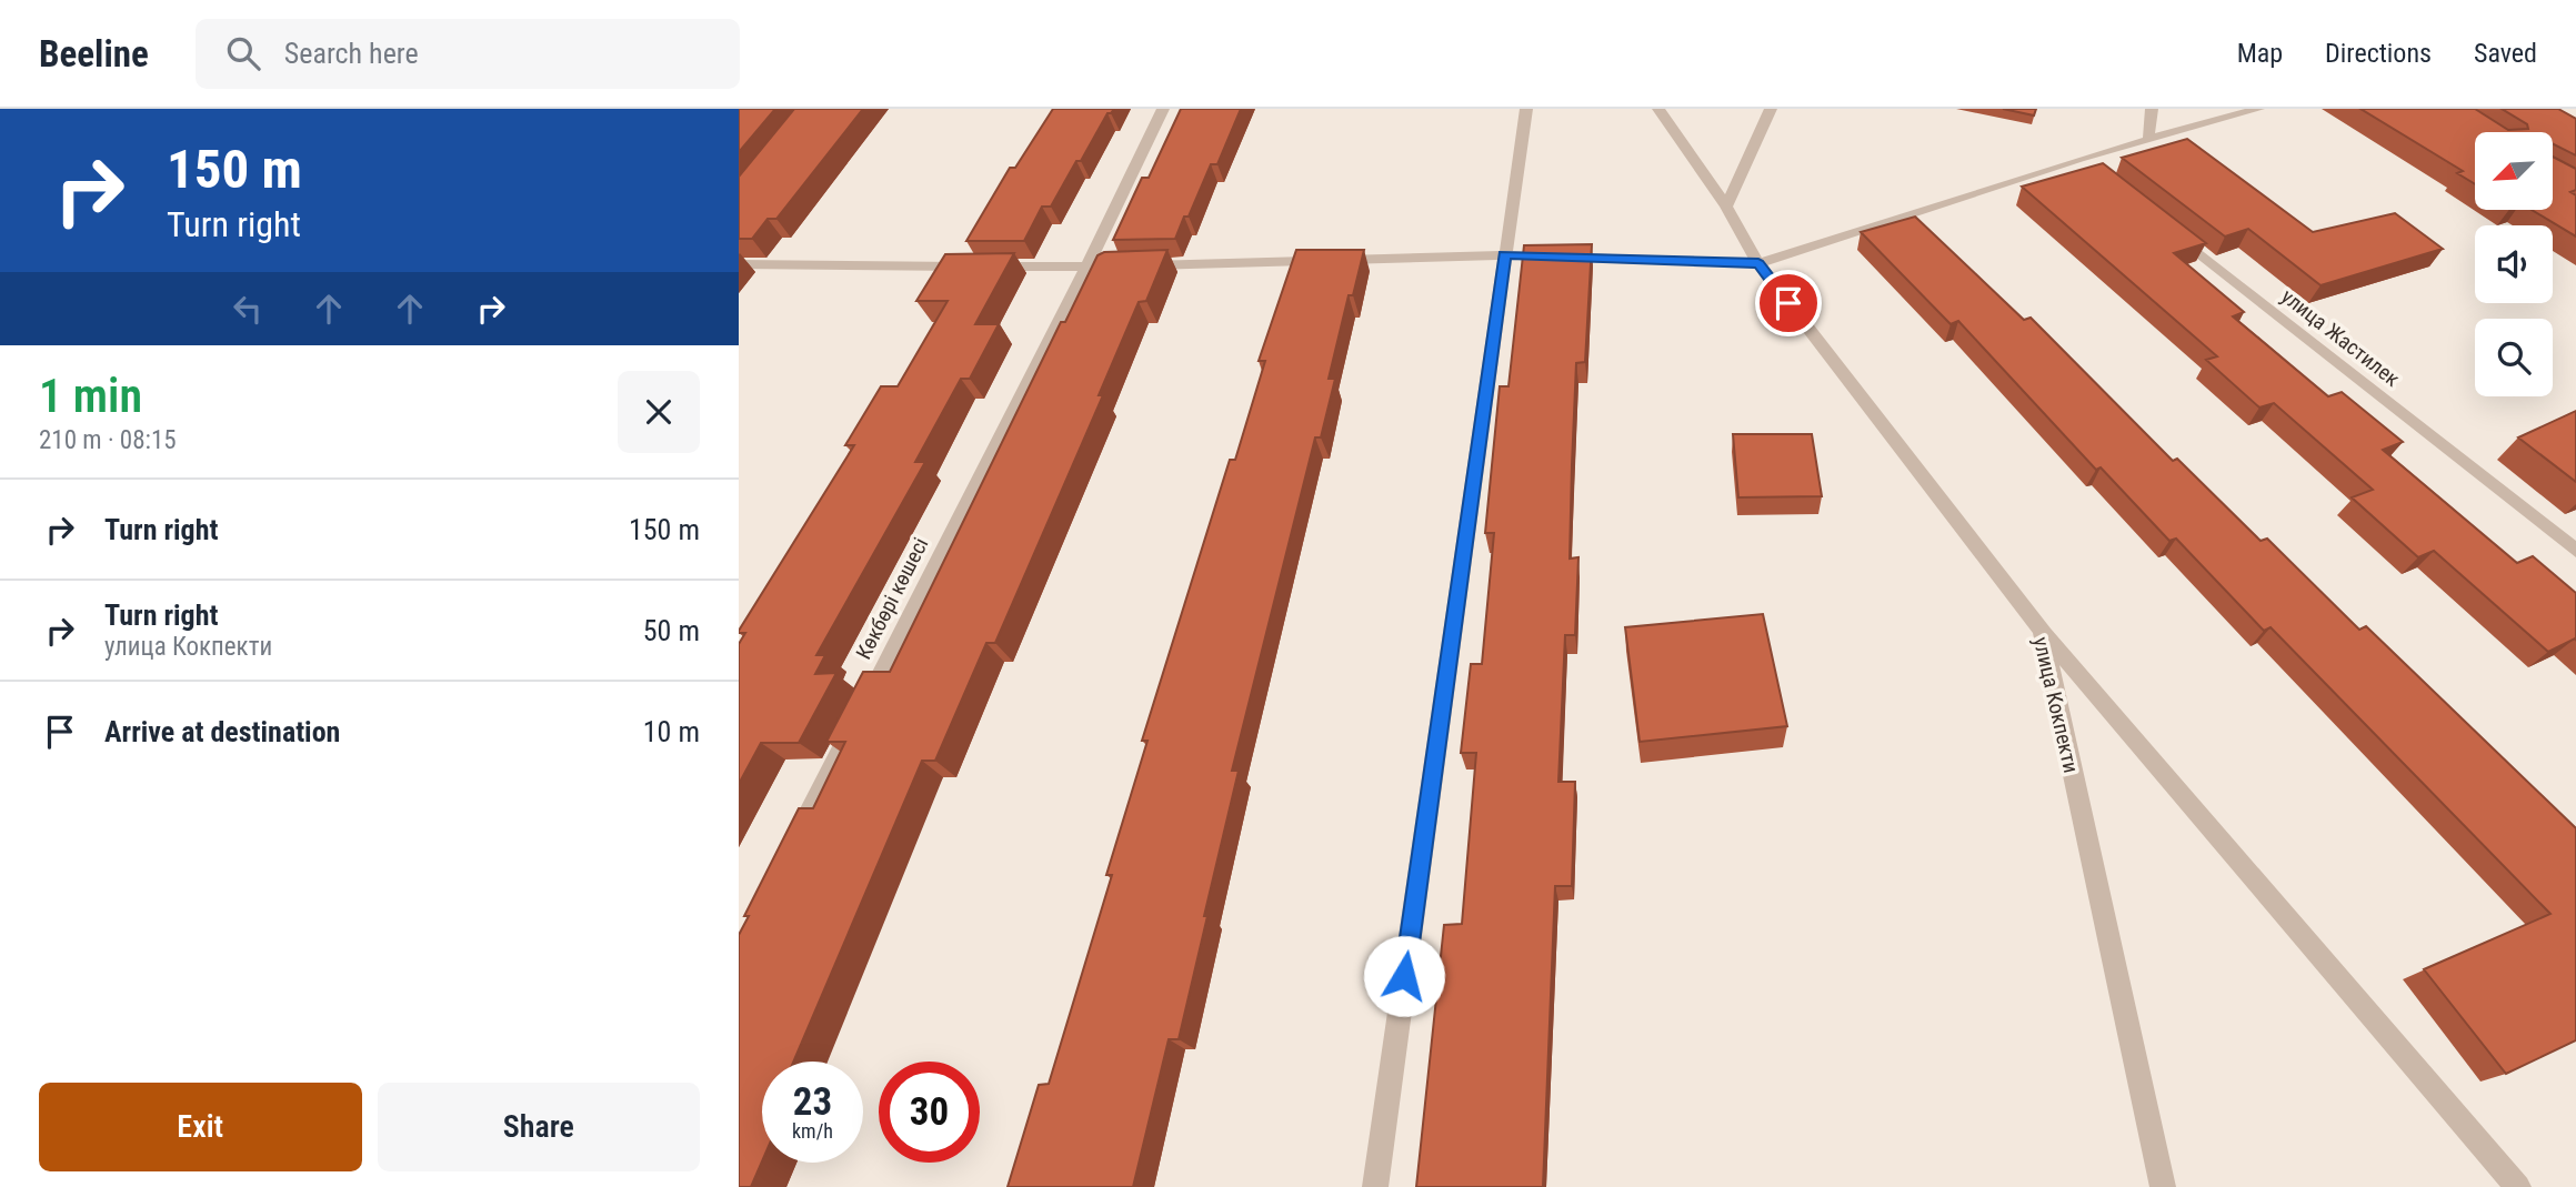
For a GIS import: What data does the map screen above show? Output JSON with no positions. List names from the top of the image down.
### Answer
{
  "streets": {
    "street": ["улица Жастилек", "Көкбөрі көшесі", "улица Кокпекти"]
  },
  "north": "bottom left",
  "page": {
    "header": "Beeline",
    "search": "Search here",
    "nav": ["Map", "Directions", "Saved"],
    "turn": ["150 m", "Turn right"],
    "heading": ["1 min", "210 m · 08:15"],
    "list": [
      {
        "name": "Turn right",
        "value": "150 m"
      },
      {
        "name": "Turn right",
        "note": "улица Кокпекти",
        "value": "50 m"
      },
      {
        "name": "Arrive at destination",
        "value": "10 m"
      }
    ],
    "speed": "23 km/h",
    "limit": "30",
    "buttons": ["Exit", "Share"]
  }
}
